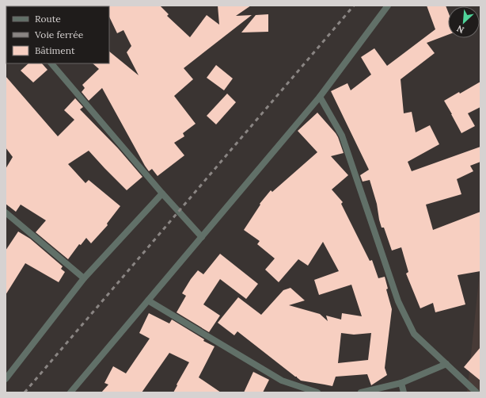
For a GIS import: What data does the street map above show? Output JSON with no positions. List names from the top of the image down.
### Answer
{
  "legend": ["Route", "Voie ferrée", "Bâtiment"],
  "north": "bottom left"
}
